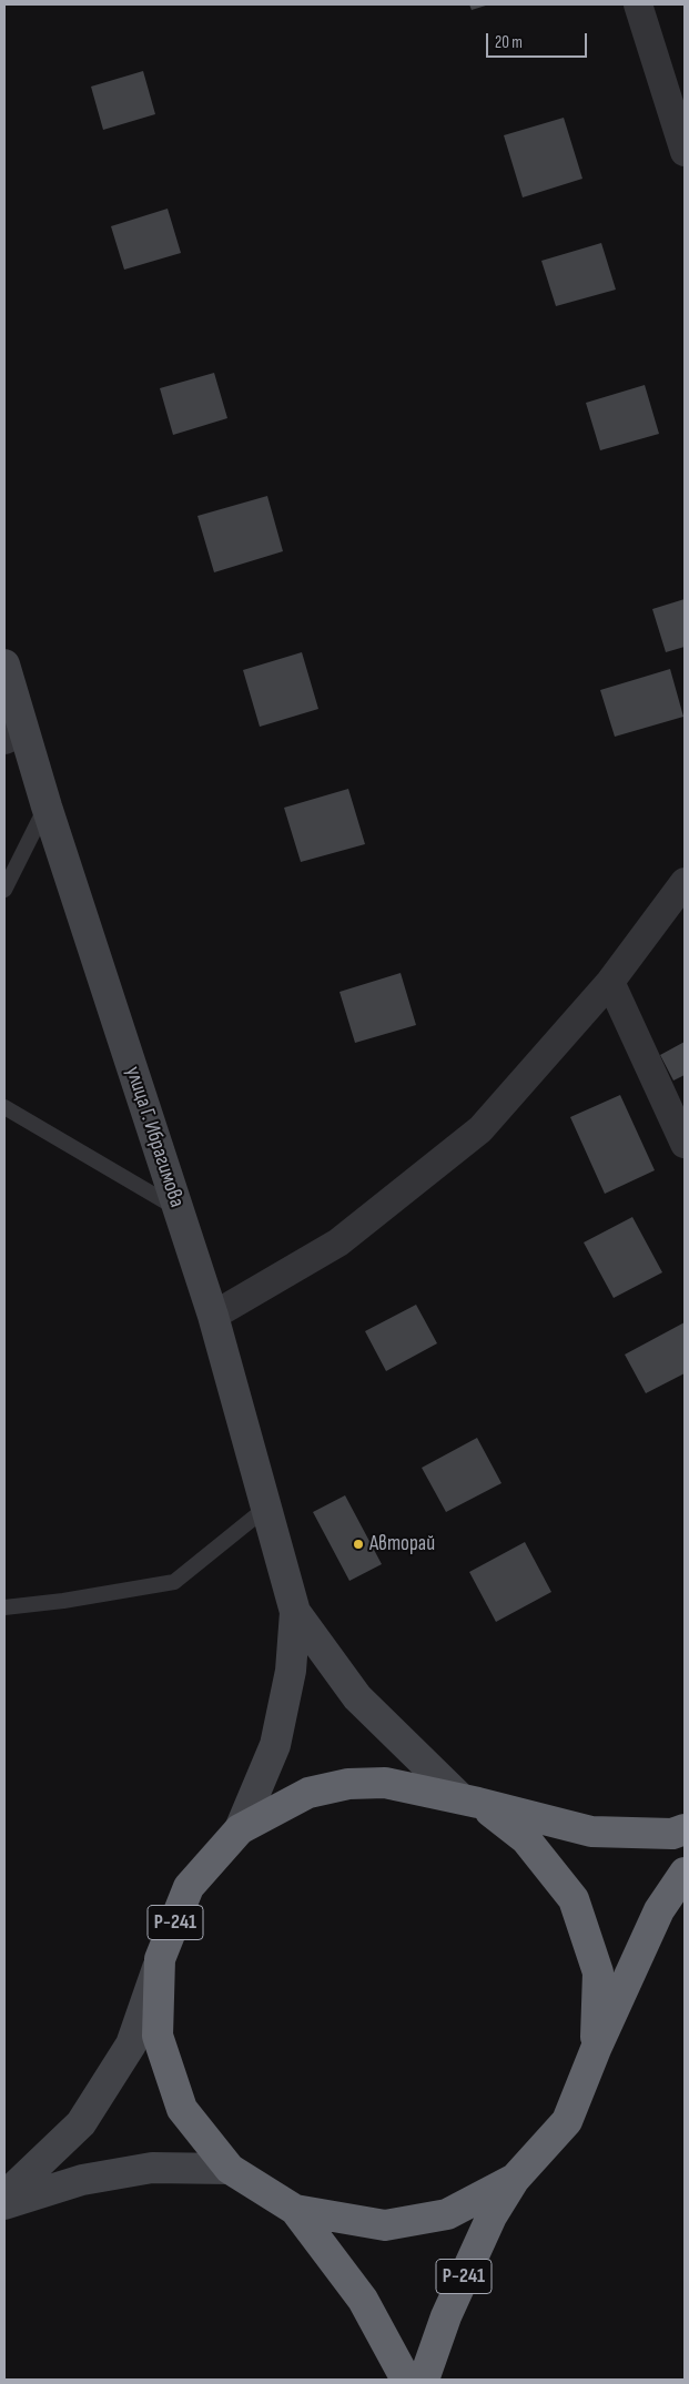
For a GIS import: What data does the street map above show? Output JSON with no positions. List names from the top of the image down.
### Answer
{
  "streets": {
    "highway": ["Р-241"],
    "street": ["улица Г. Ибрагимова"]
  },
  "places": ["Авторай"],
  "scale_bar": "20 m"
}
